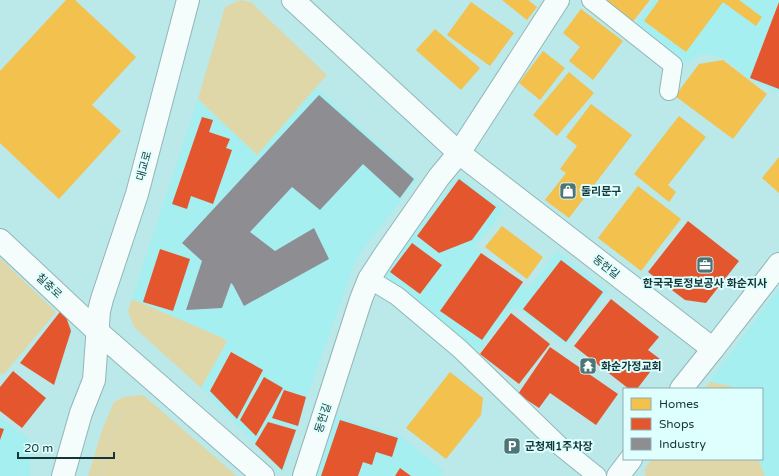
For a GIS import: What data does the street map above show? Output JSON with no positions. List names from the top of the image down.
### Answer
{
  "streets": {
    "street": ["대교로", "동헌길", "칠충로"]
  },
  "crossings": [
    ["대교로", "칠충로"]
  ],
  "places": {
    "shop": ["둘리문구"],
    "office": ["한국국토정보공사 화순지사"],
    "temple": ["화순가정교회"],
    "parking": ["군청제1주차장"]
  },
  "legend": ["Homes", "Shops", "Industry"],
  "scale_bar": "20 m"
}
